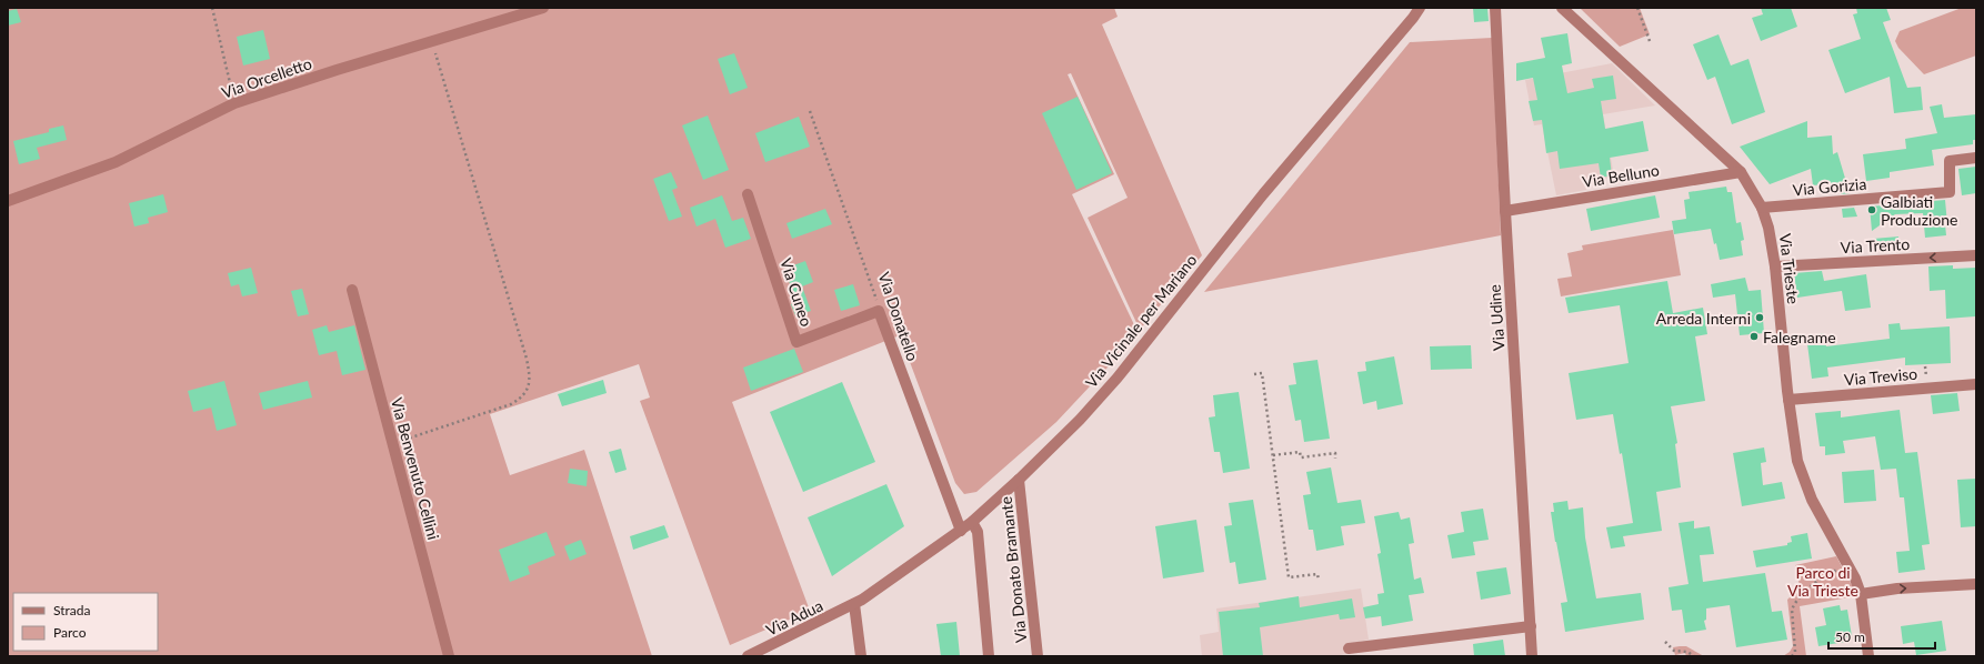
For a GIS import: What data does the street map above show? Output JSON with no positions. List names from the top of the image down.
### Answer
{
  "streets": {
    "street": [
      "Via Orcelletto",
      "Via Belluno",
      "Via Gorizia",
      "Via Trento",
      "Via Trieste",
      "Via Cuneo",
      "Via Donatello",
      "Via Udine",
      "Via Vicinale per Mariano",
      "Via Treviso",
      "Via Benvenuto Cellini",
      "Via Donato Bramante",
      "Via Adua"
    ]
  },
  "crossings": [
    ["Via Belluno", "Via Trieste"],
    ["Via Belluno", "Via Udine"],
    ["Via Gorizia", "Via Trieste"],
    ["Via Trento", "Via Trieste"],
    ["Via Trieste", "Via Treviso"],
    ["Via Cuneo", "Via Donatello"],
    ["Via Donatello", "Via Vicinale per Mariano"],
    ["Via Vicinale per Mariano", "Via Donato Bramante"],
    ["Via Vicinale per Mariano", "Via Adua"]
  ],
  "one_way": ["Via Trento"],
  "parks": ["Parco di Via Trieste"],
  "places": ["Galbiati Produzione", "Arreda Interni", "Falegname"],
  "legend": ["Strada", "Parco"],
  "scale_bar": "50 m"
}
